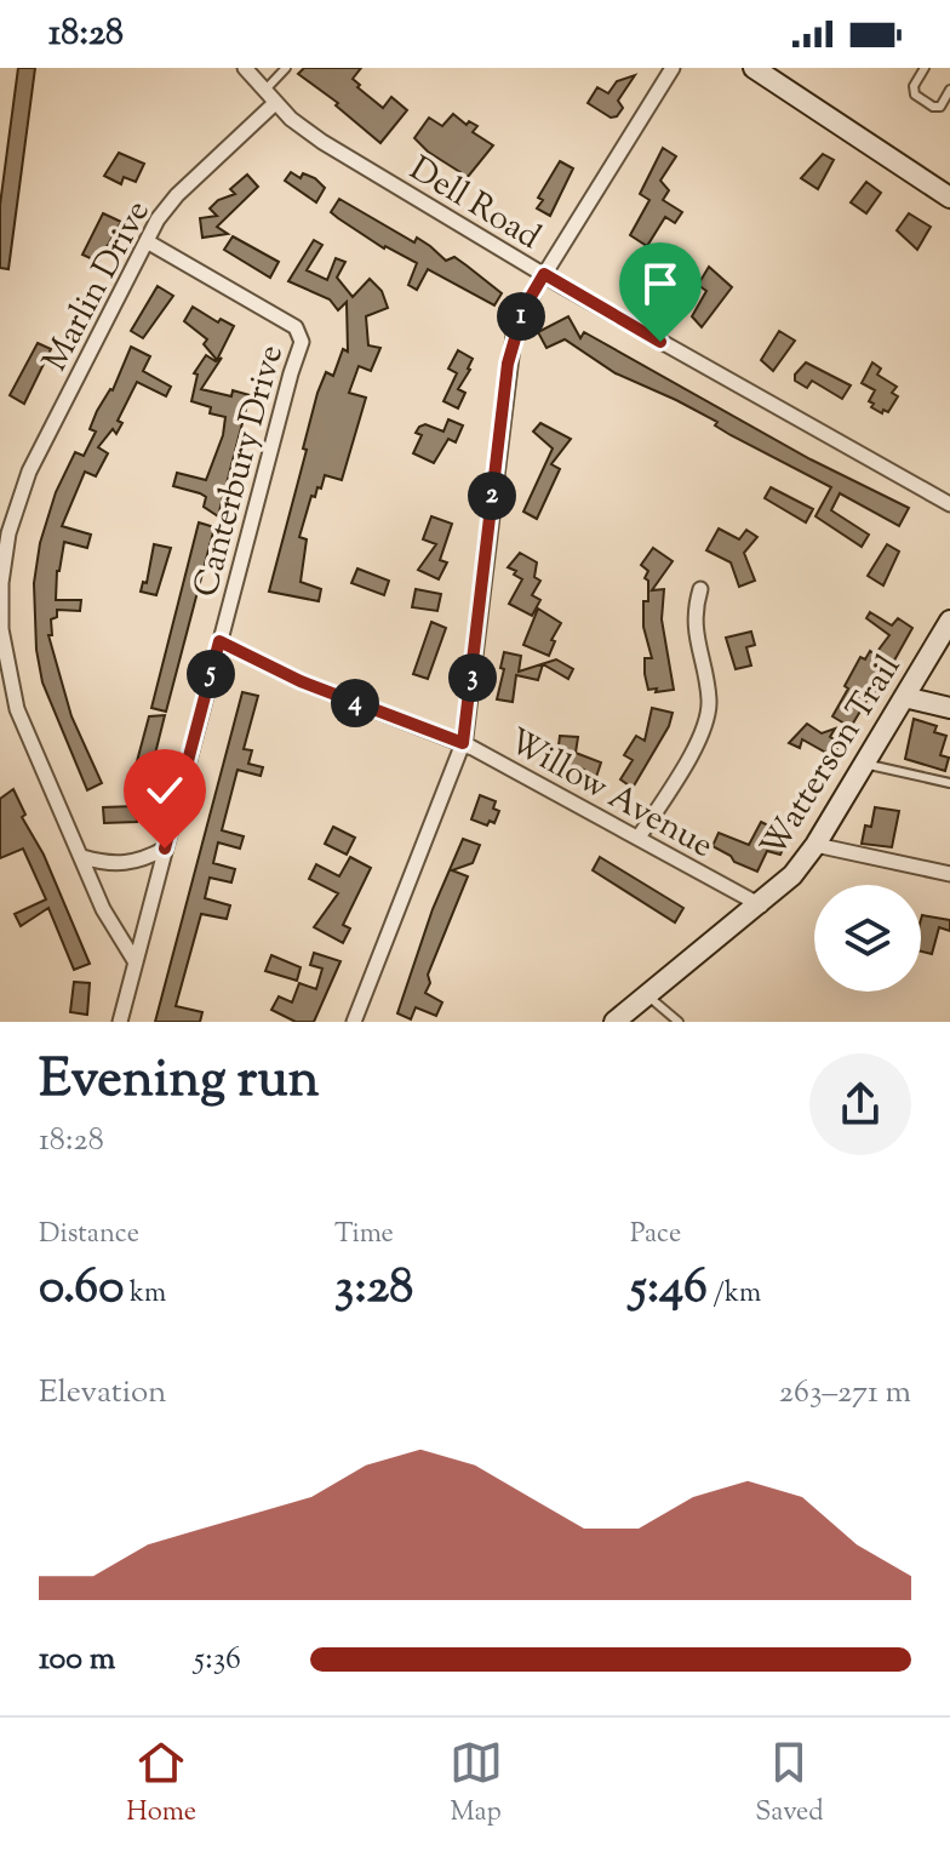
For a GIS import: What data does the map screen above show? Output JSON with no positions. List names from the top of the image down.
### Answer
{
  "streets": {
    "main road": ["Watterson Trail"],
    "street": [
      "Dell Road",
      "Marlin Drive",
      "Canterbury Drive",
      "Willow Avenue"
    ]
  },
  "crossings": [
    ["Dell Road", "Marlin Drive"],
    ["Marlin Drive", "Canterbury Drive"],
    ["Canterbury Drive", "Willow Avenue"],
    ["Watterson Trail", "Willow Avenue"]
  ],
  "page": {
    "status": "18:28",
    "pins": [
      "1",
      "2",
      "5",
      "3",
      "4"
    ],
    "heading": ["Evening run", "18:28"],
    "stats": [
      ["Distance", "0.60 km"],
      ["Time", "3:28"],
      ["Pace", "5:46 /km"]
    ],
    "chart": ["Elevation", "263–271 m"],
    "list": [
      {
        "name": "100 m",
        "note": "5:36"
      }
    ],
    "tabs": ["Home", "Map", "Saved"]
  }
}
